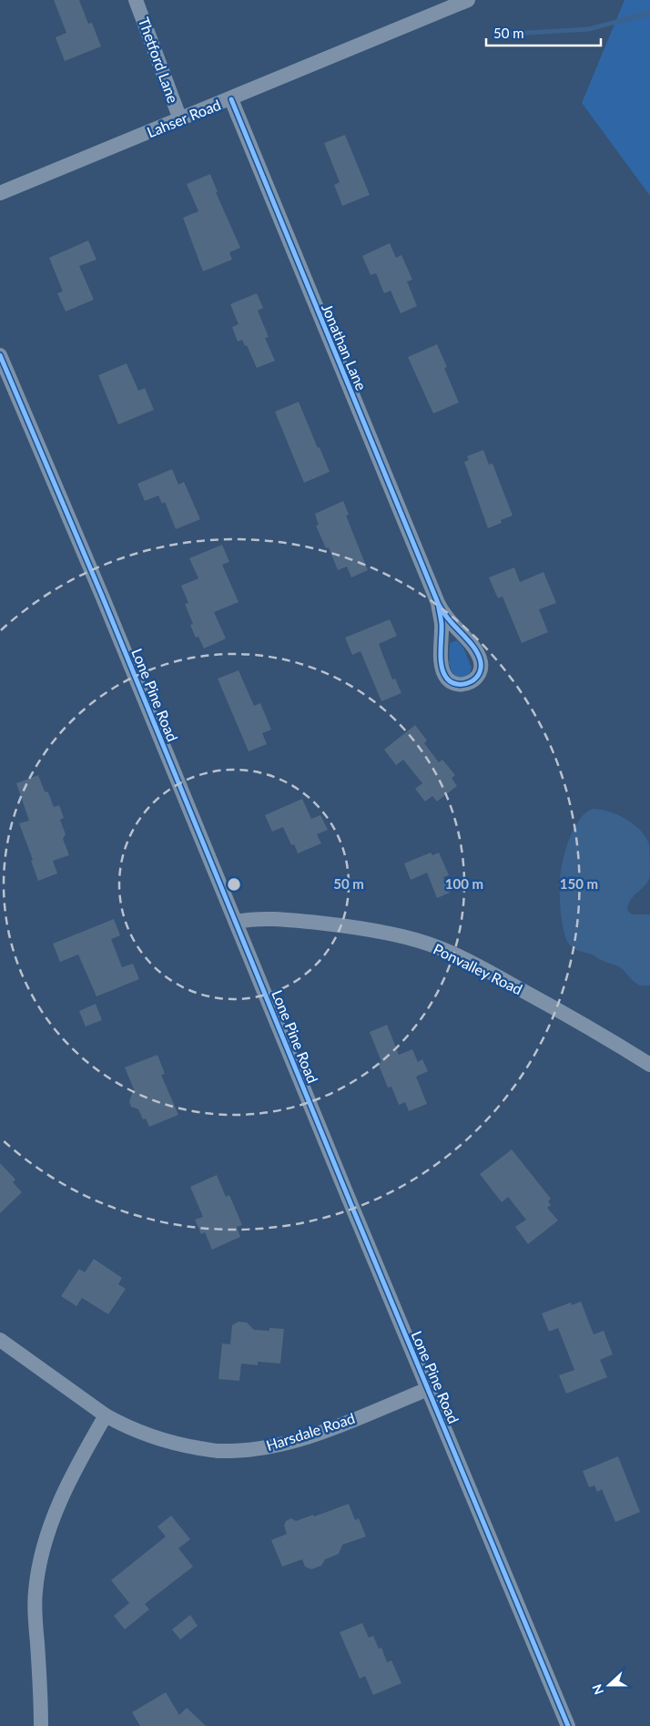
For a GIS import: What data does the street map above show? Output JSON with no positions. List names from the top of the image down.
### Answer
{
  "streets": {
    "street": [
      "Thetford Lane",
      "Lahser Road",
      "Jonathan Lane",
      "Lone Pine Road",
      "Ponvalley Road",
      "Harsdale Road"
    ]
  },
  "crossings": [
    ["Thetford Lane", "Lahser Road"],
    ["Lahser Road", "Jonathan Lane"],
    ["Lone Pine Road", "Ponvalley Road"],
    ["Lone Pine Road", "Harsdale Road"]
  ],
  "scale_bar": "50 m",
  "north": "left",
  "rings": ["50 m", "100 m", "150 m"]
}
